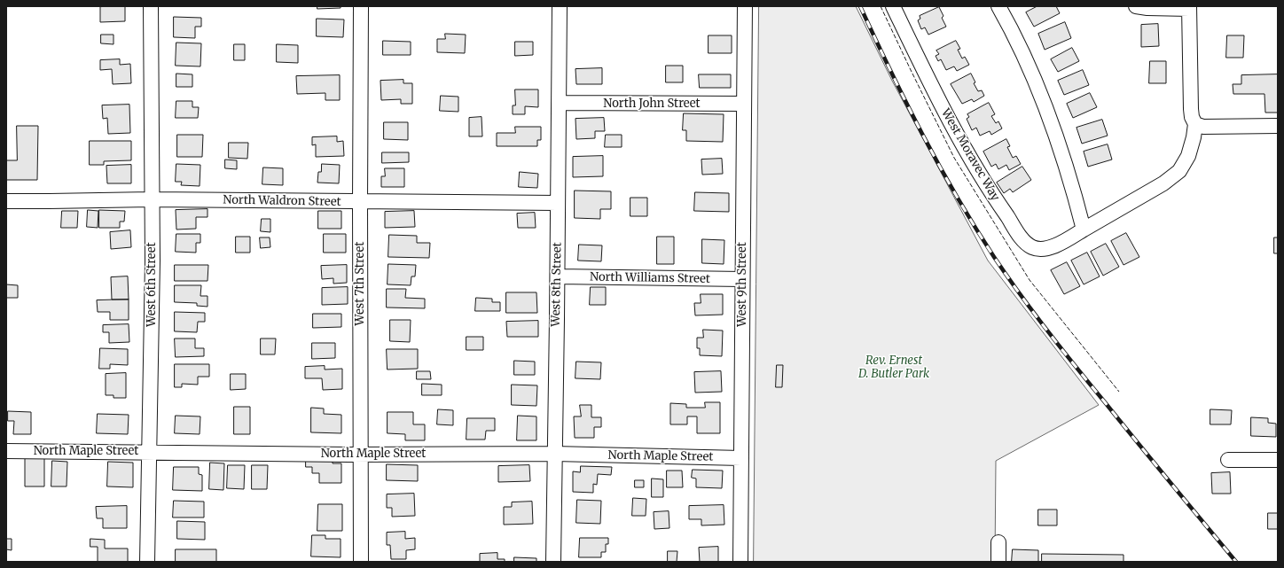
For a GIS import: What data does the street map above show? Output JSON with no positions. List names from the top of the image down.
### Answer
{
  "streets": {
    "street": [
      "North John Street",
      "West Moravec Way",
      "North Waldron Street",
      "North Williams Street",
      "West 7th Street",
      "West 6th Street",
      "West 8th Street",
      "West 9th Street",
      "North Maple Street"
    ]
  },
  "crossings": [
    ["North John Street", "West 8th Street"],
    ["North John Street", "West 9th Street"],
    ["North Waldron Street", "West 7th Street"],
    ["North Waldron Street", "West 6th Street"],
    ["North Waldron Street", "West 8th Street"],
    ["North Williams Street", "West 8th Street"],
    ["North Williams Street", "West 9th Street"],
    ["West 7th Street", "North Maple Street"],
    ["West 6th Street", "North Maple Street"],
    ["West 8th Street", "North Maple Street"],
    ["West 9th Street", "North Maple Street"]
  ],
  "parks": ["Rev. Ernest D. Butler Park"]
}
